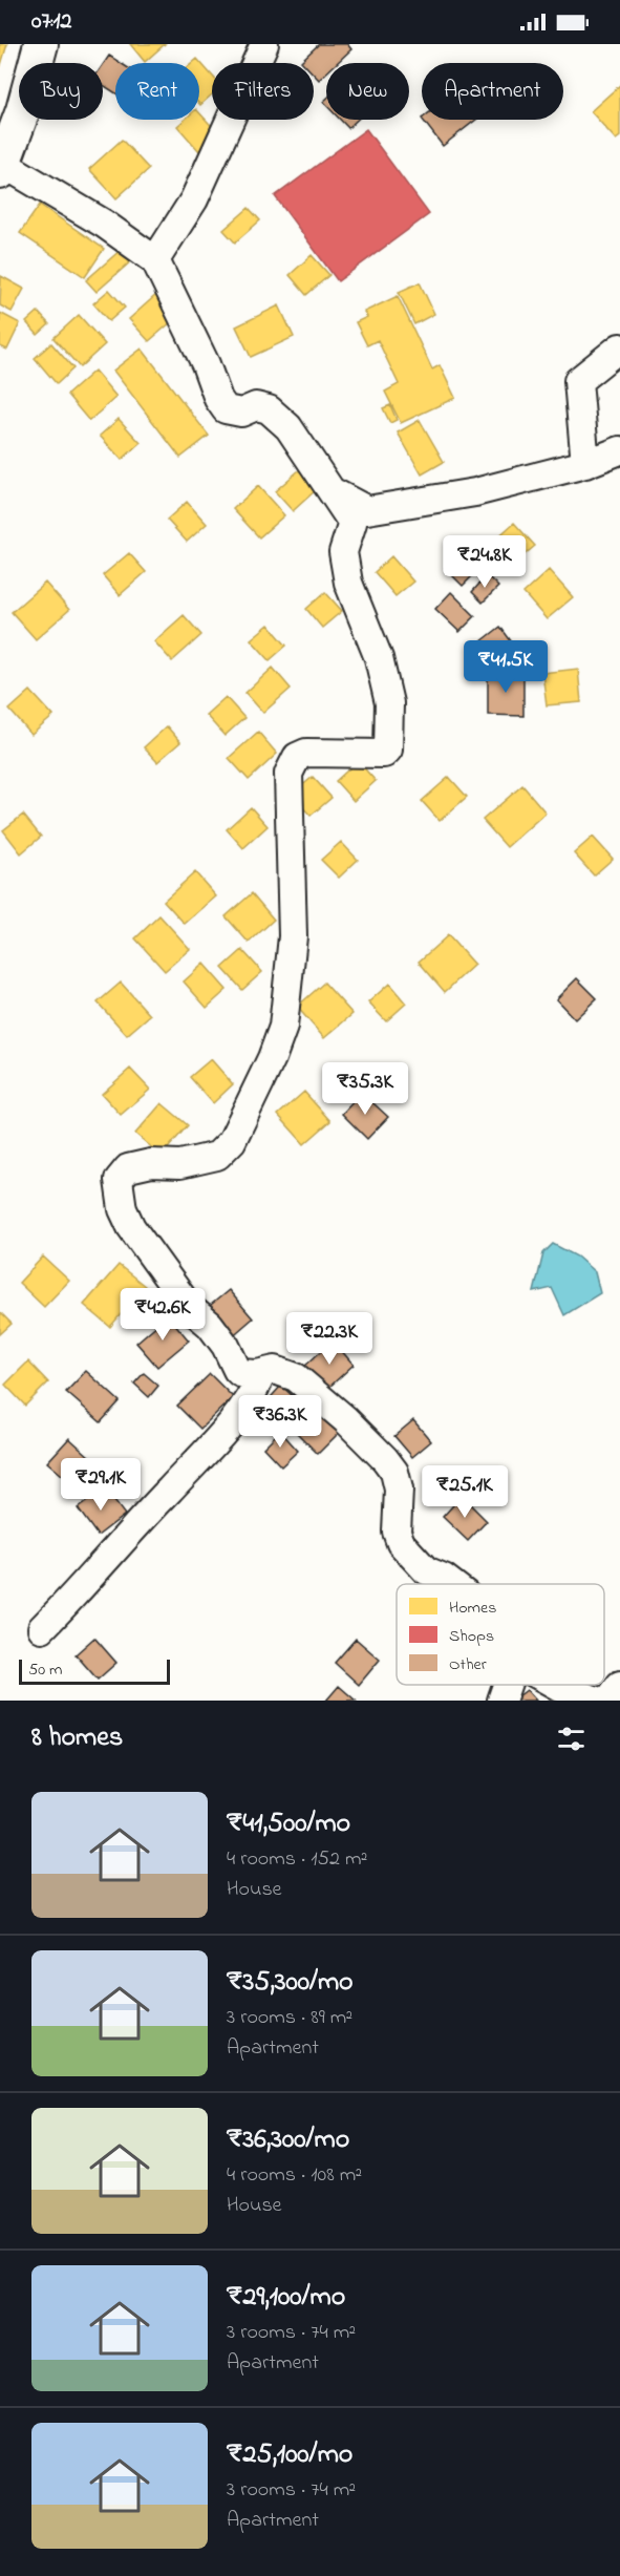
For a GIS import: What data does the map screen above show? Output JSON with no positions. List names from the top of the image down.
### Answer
{
  "legend": ["Homes", "Shops", "Other"],
  "scale_bar": "50 m",
  "page": {
    "status": "07:12",
    "chip": [
      "Buy",
      "Rent",
      "Filters",
      "New",
      "Apartment"
    ],
    "price": [
      "₹24.8K",
      "₹41.5K",
      "₹35.3K",
      "₹42.6K",
      "₹22.3K",
      "₹36.3K",
      "₹29.1K",
      "₹25.1K"
    ],
    "scale": "50 m",
    "heading": "8 homes",
    "list": [
      {
        "name": "₹41,500/mo",
        "note": "4 rooms · 152 m² · House"
      },
      {
        "name": "₹35,300/mo",
        "note": "3 rooms · 89 m² · Apartment"
      },
      {
        "name": "₹36,300/mo",
        "note": "4 rooms · 108 m² · House"
      },
      {
        "name": "₹29,100/mo",
        "note": "3 rooms · 74 m² · Apartment"
      },
      {
        "name": "₹25,100/mo",
        "note": "3 rooms · 74 m² · Apartment"
      }
    ]
  }
}
